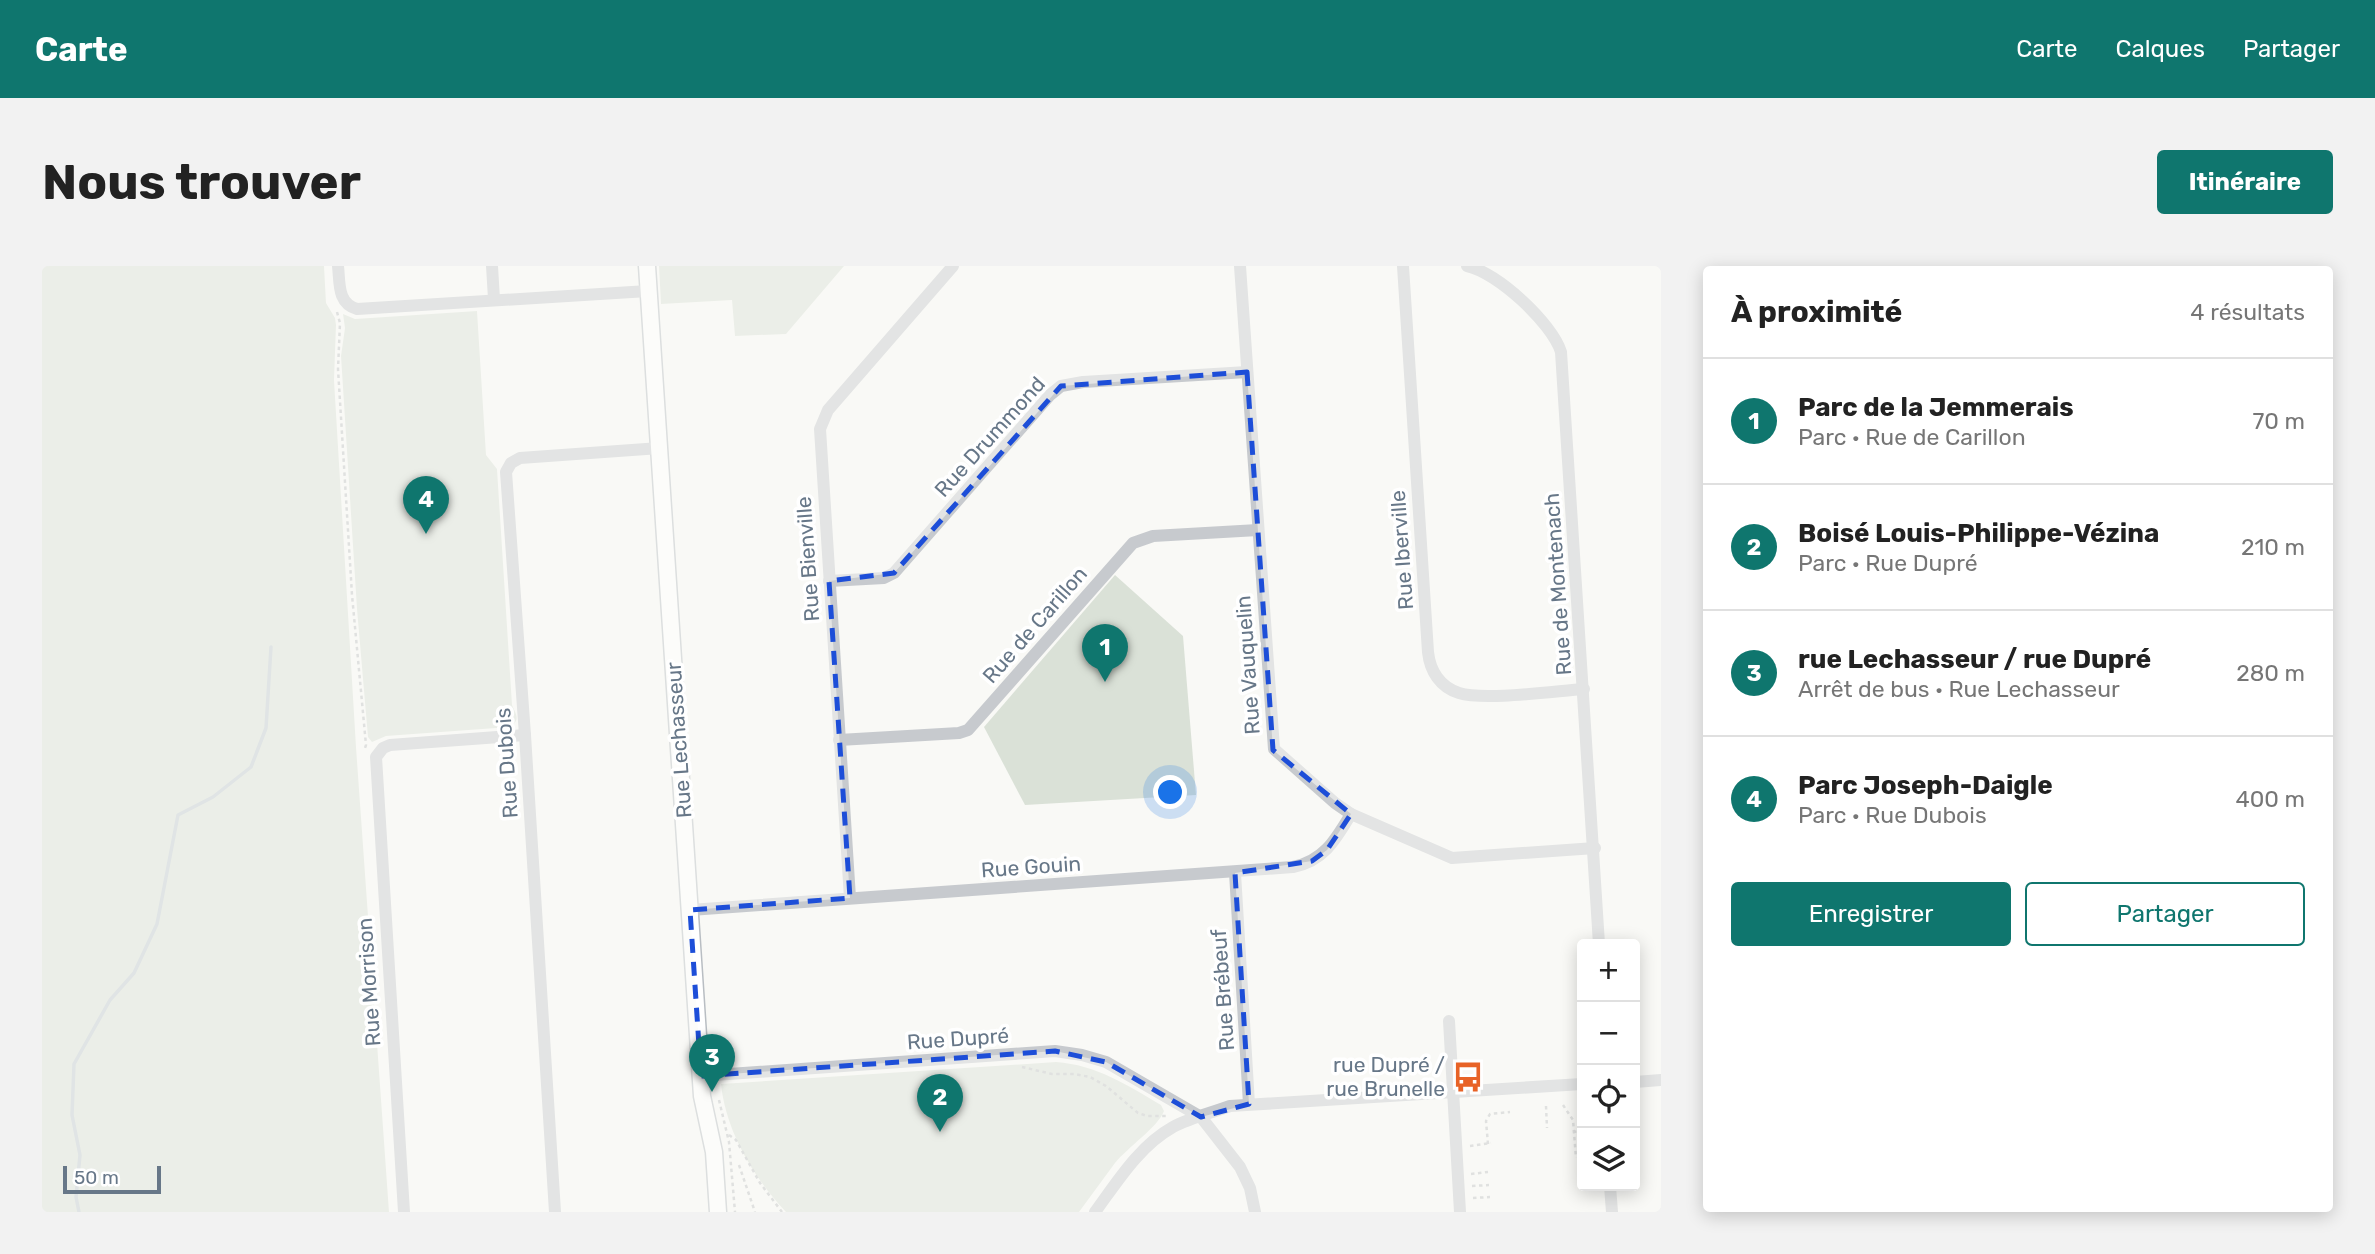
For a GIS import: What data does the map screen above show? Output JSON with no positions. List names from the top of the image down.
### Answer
{
  "streets": {
    "street": [
      "Rue Drummond",
      "Rue Iberville",
      "Rue Bienville",
      "Rue de Montenach",
      "Rue de Carillon",
      "Rue Vauquelin",
      "Rue Lechasseur",
      "Rue Dubois",
      "Rue Gouin",
      "Rue Morrison",
      "Rue Brébeuf",
      "Rue Dupré"
    ]
  },
  "crossings": [
    ["Rue Drummond", "Rue Bienville"],
    ["Rue Drummond", "Rue Vauquelin"],
    ["Rue Iberville", "Rue de Montenach"],
    ["Rue Bienville", "Rue de Carillon"],
    ["Rue Bienville", "Rue Gouin"],
    ["Rue de Montenach", "Rue Vauquelin"],
    ["Rue de Carillon", "Rue Vauquelin"],
    ["Rue Vauquelin", "Rue Gouin"],
    ["Rue Lechasseur", "Rue Dubois"],
    ["Rue Lechasseur", "Rue Gouin"],
    ["Rue Lechasseur", "Rue Dupré"],
    ["Rue Dubois", "Rue Morrison"],
    ["Rue Gouin", "Rue Brébeuf"]
  ],
  "places": {
    "bus stop": ["rue Dupré / rue Brunelle"]
  },
  "scale_bar": "50 m",
  "page": {
    "header": "Carte",
    "nav": ["Carte", "Calques", "Partager"],
    "buttons": [
      "Itinéraire",
      ["Enregistrer", "Partager"]
    ],
    "title": "Nous trouver",
    "heading": ["À proximité", "4 résultats"],
    "list": [
      {
        "mark": "1",
        "name": "Parc de la Jemmerais",
        "note": "Parc · Rue de Carillon",
        "value": "70 m"
      },
      {
        "mark": "2",
        "name": "Boisé Louis-Philippe-Vézina",
        "note": "Parc · Rue Dupré",
        "value": "210 m"
      },
      {
        "mark": "3",
        "name": "rue Lechasseur / rue Dupré",
        "note": "Arrêt de bus · Rue Lechasseur",
        "value": "280 m"
      },
      {
        "mark": "4",
        "name": "Parc Joseph-Daigle",
        "note": "Parc · Rue Dubois",
        "value": "400 m"
      }
    ],
    "pins": [
      "4",
      "1",
      "3",
      "2"
    ],
    "map_buttons": ["+", "−"],
    "scale": "50 m"
  }
}
